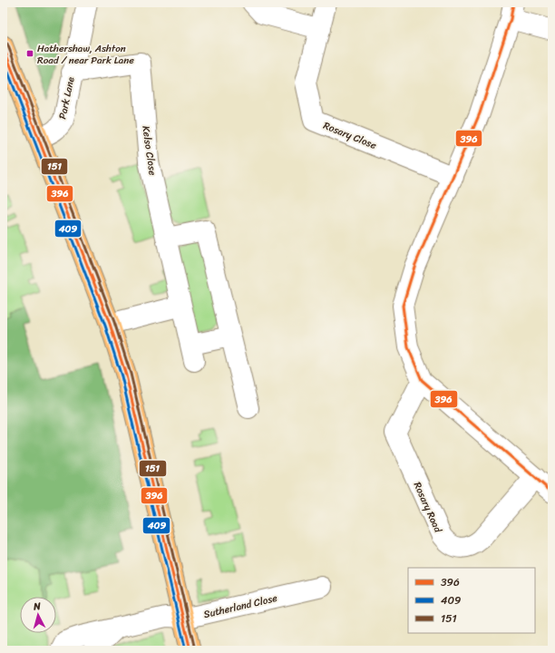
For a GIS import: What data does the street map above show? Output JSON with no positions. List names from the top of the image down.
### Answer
{
  "streets": {
    "street": [
      "Park Lane",
      "Rosary Close",
      "Kelso Close",
      "Rosary Road",
      "Sutherland Close"
    ]
  },
  "crossings": [
    ["Park Lane", "Kelso Close"]
  ],
  "places": {
    "transit": ["Hathershaw, Ashton Road / near Park Lane"]
  },
  "lines": ["transit line 396", "transit line 151", "transit line 409"],
  "legend": ["396", "409", "151"],
  "north": "top"
}
